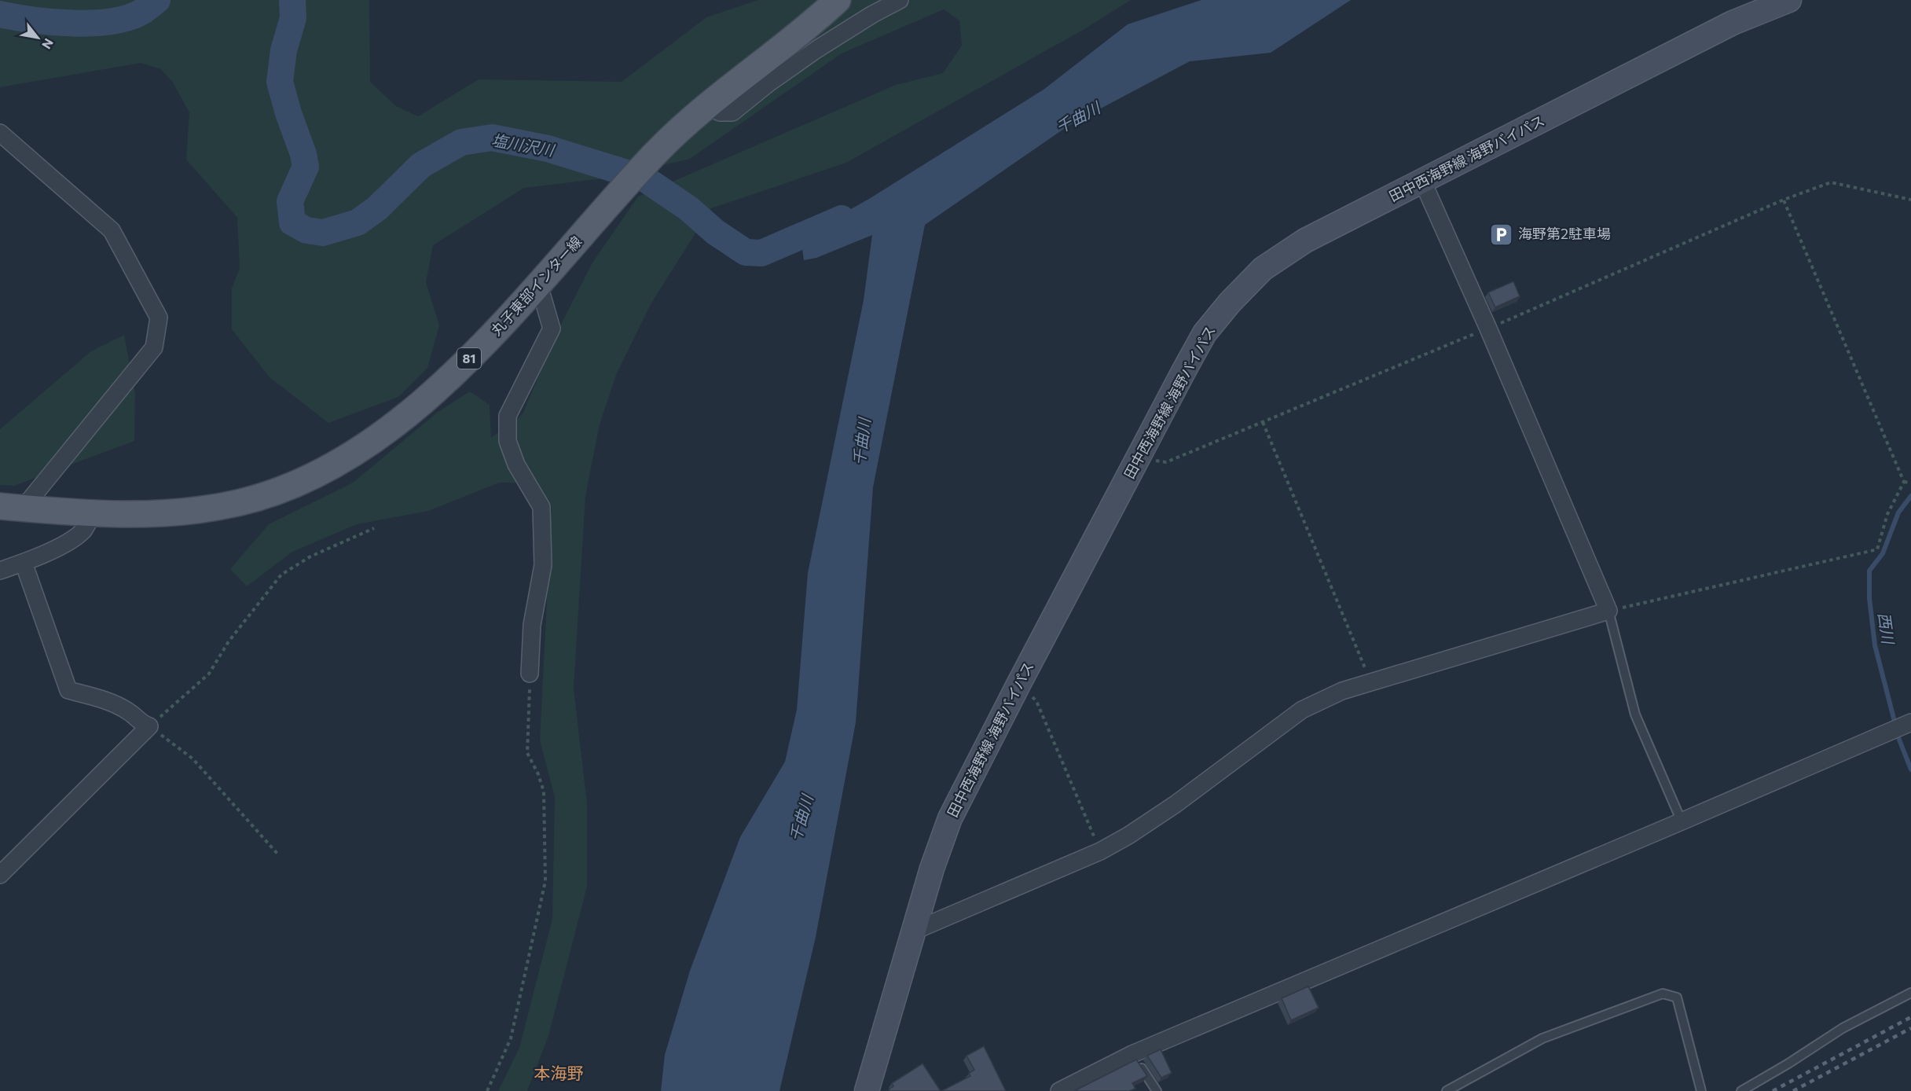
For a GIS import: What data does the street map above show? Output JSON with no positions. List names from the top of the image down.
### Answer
{
  "streets": {
    "main road": ["丸子東部インター線", "81"],
    "street": ["田中西海野線 海野バイパス"]
  },
  "districts": ["本海野"],
  "water": ["千曲川", "塩川沢川", "西川"],
  "places": {
    "parking": ["海野第2駐車場"]
  },
  "north": "bottom right"
}
